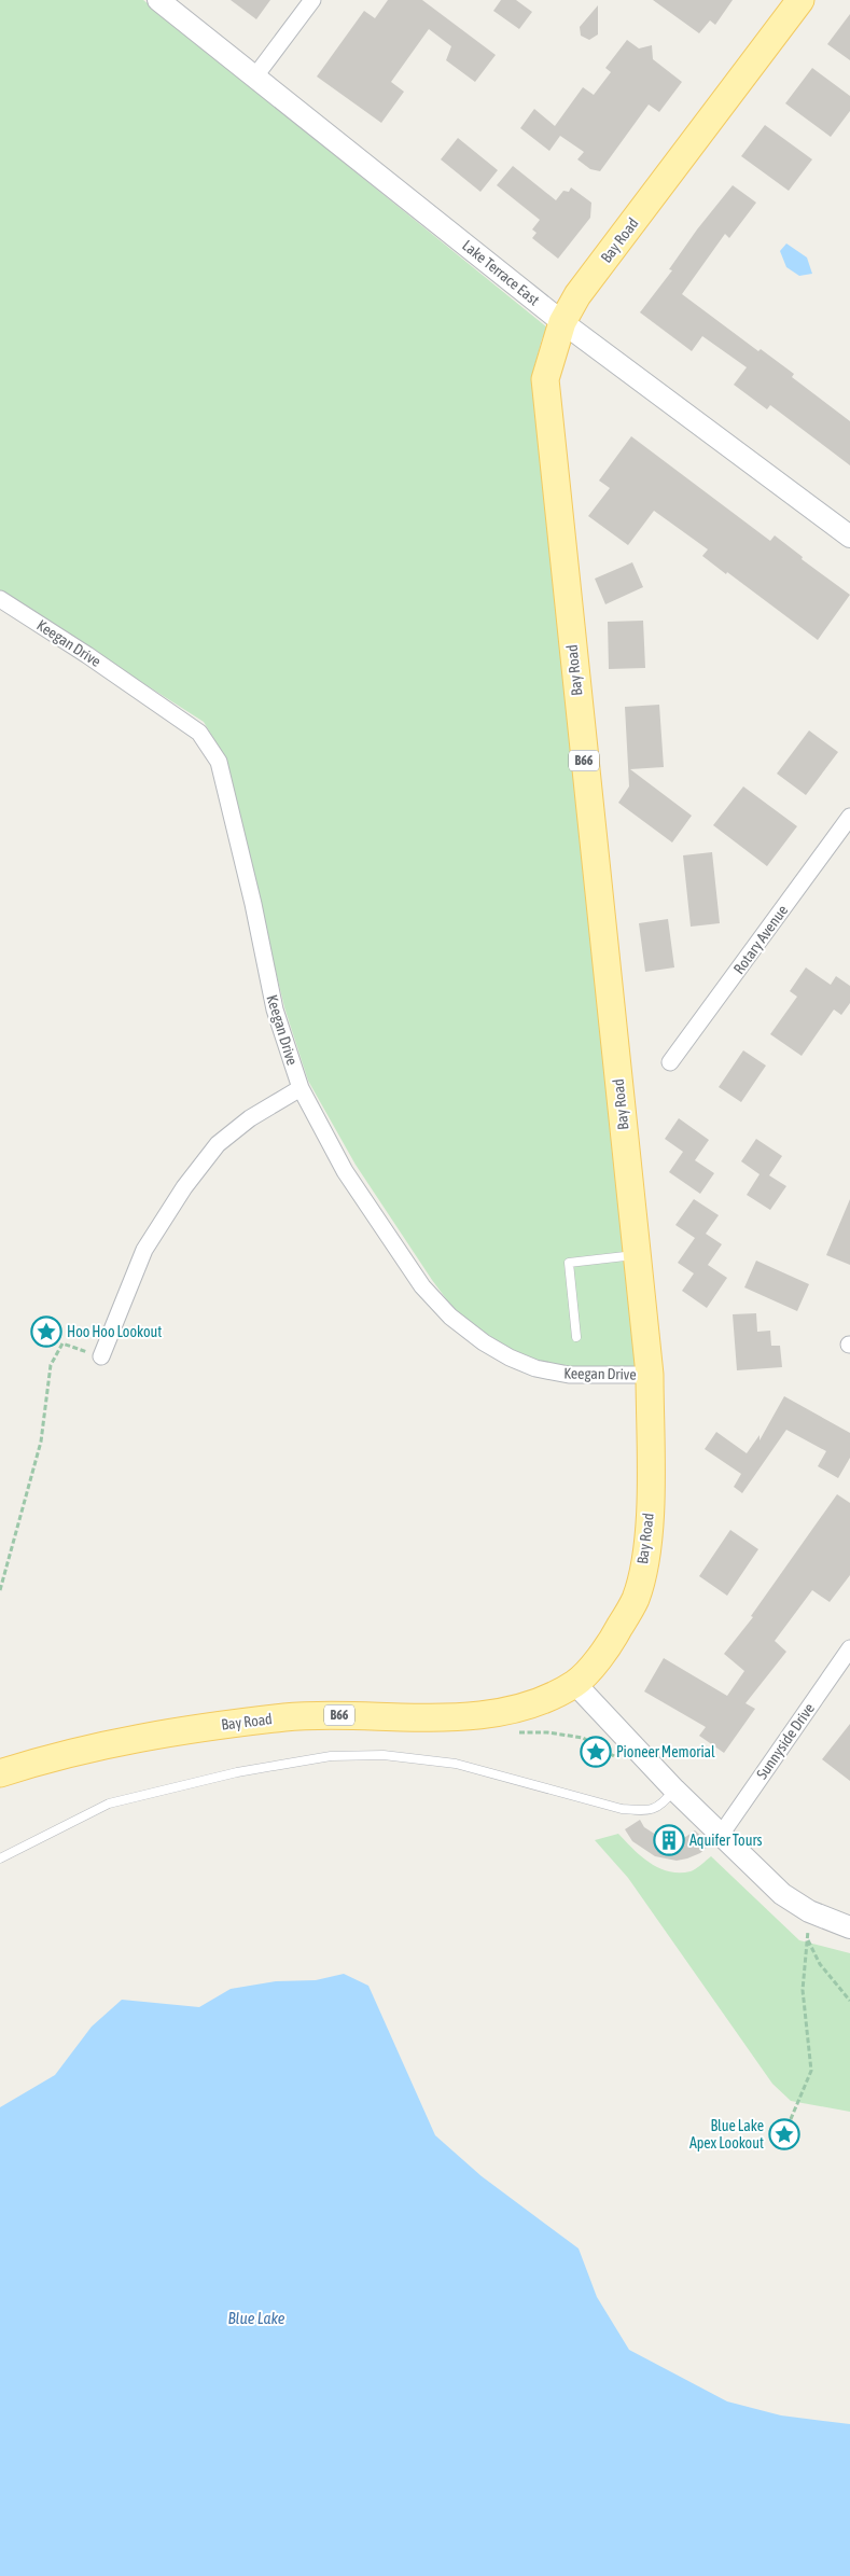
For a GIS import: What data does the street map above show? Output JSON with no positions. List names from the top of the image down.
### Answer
{
  "streets": {
    "main road": ["Bay Road", "B66"],
    "street": [
      "Lake Terrace East",
      "Keegan Drive",
      "Rotary Avenue",
      "Sunnyside Drive"
    ]
  },
  "crossings": [
    ["Bay Road", "Lake Terrace East"],
    ["Bay Road", "Keegan Drive"]
  ],
  "water": ["Blue Lake"],
  "places": {
    "place": ["Hoo Hoo Lookout", "Pioneer Memorial", "Blue Lake Apex Lookout"],
    "building": ["Aquifer Tours"]
  }
}
